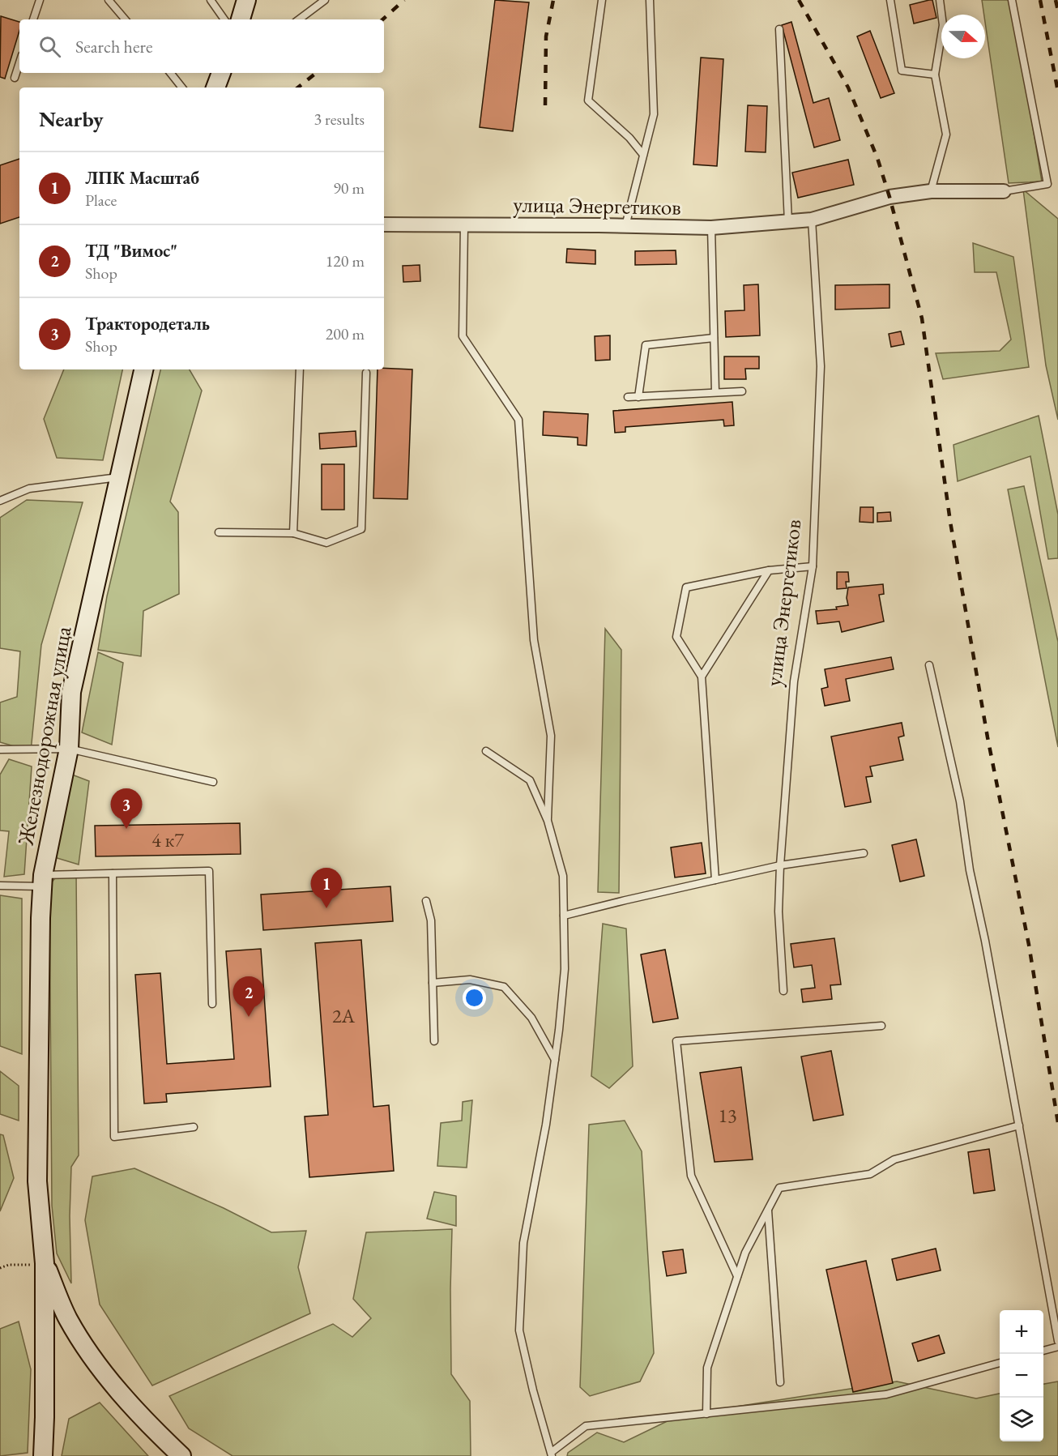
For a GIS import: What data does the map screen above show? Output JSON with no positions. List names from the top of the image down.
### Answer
{
  "streets": {
    "street": ["улица Энергетиков", "Железнодорожная улица"]
  },
  "house_numbers": ["4 к7", "2А", "13"],
  "north": "right",
  "page": {
    "search": "Search here",
    "heading": ["Nearby", "3 results"],
    "list": [
      {
        "mark": "1",
        "name": "ЛПК Масштаб",
        "note": "Place",
        "value": "90 m"
      },
      {
        "mark": "2",
        "name": "ТД \"Вимос\"",
        "note": "Shop",
        "value": "120 m"
      },
      {
        "mark": "3",
        "name": "Трактородеталь",
        "note": "Shop",
        "value": "200 m"
      }
    ],
    "pins": ["3", "1", "2"],
    "map_buttons": ["+", "−"]
  }
}
